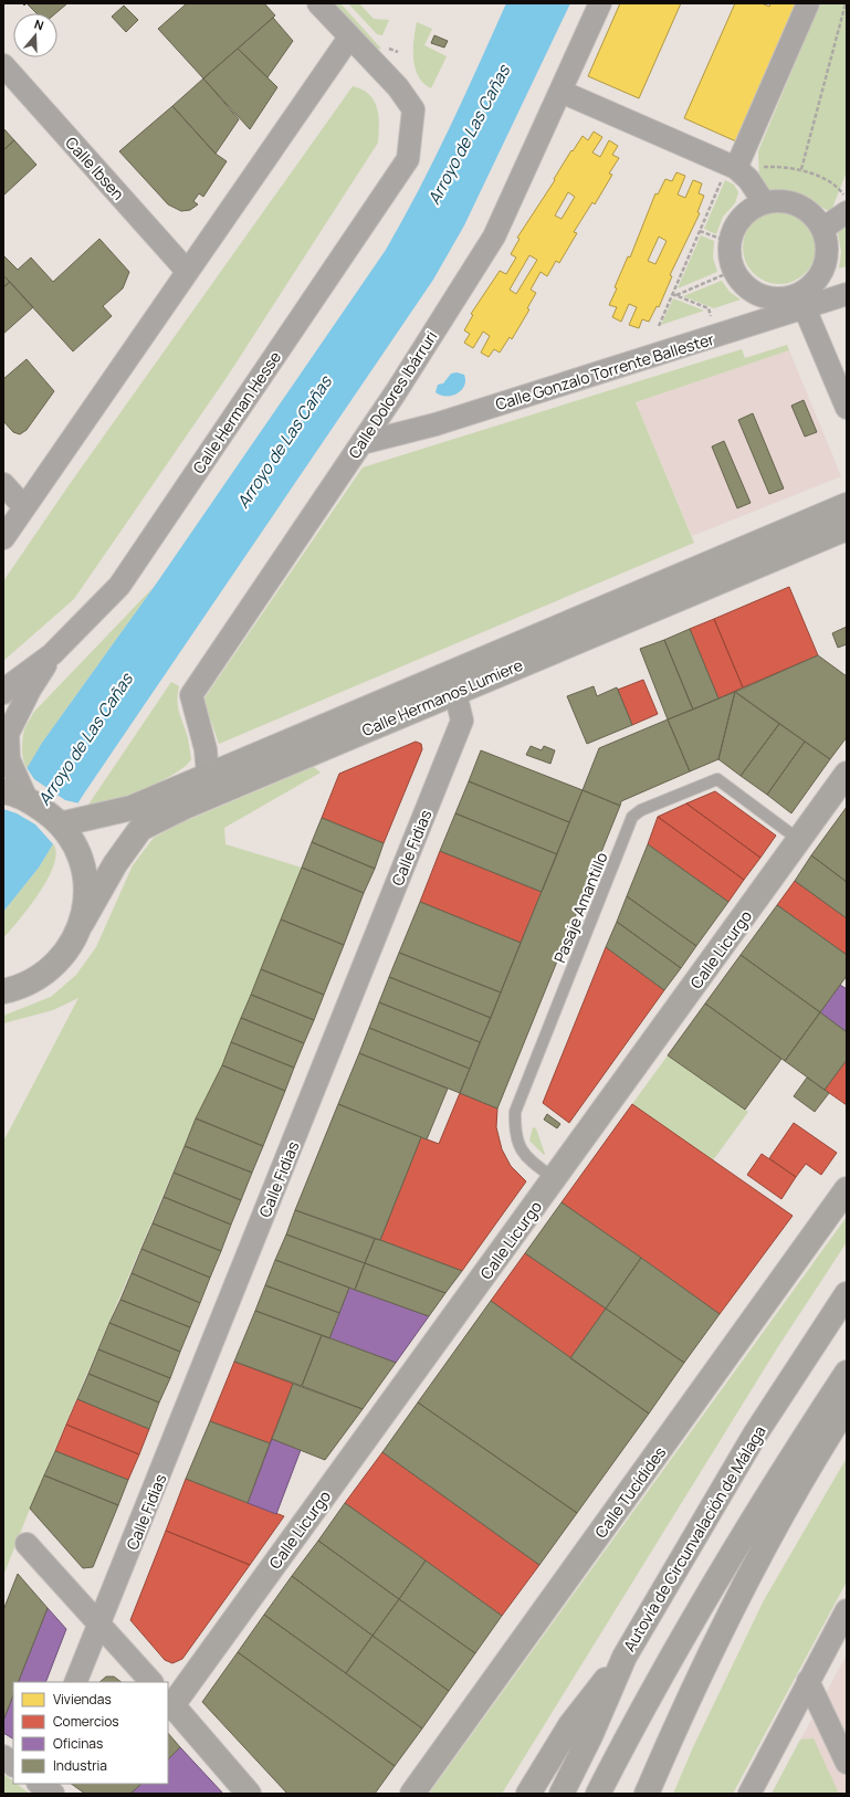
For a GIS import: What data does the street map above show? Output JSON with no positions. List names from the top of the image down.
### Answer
{
  "streets": {
    "highway": ["Autovía de Circunvalación de Málaga"],
    "main road": ["Calle Hermanos Lumiere", "Calle Licurgo", "Calle Tucídides"],
    "street": [
      "Calle Ibsen",
      "Calle Gonzalo Torrente Ballester",
      "Calle Dolores Ibárruri",
      "Calle Herman Hesse",
      "Calle Fidias"
    ],
    "lane": ["Pasaje Amantillo"]
  },
  "crossings": [
    ["Calle Gonzalo Torrente Ballester", "Calle Dolores Ibárruri"],
    ["Calle Dolores Ibárruri", "Calle Hermanos Lumiere"],
    ["Calle Hermanos Lumiere", "Calle Fidias"],
    ["Pasaje Amantillo", "Calle Licurgo"]
  ],
  "water": ["Arroyo de Las Cañas"],
  "legend": [
    "Viviendas",
    "Comercios",
    "Oficinas",
    "Industria"
  ],
  "north": "top"
}
